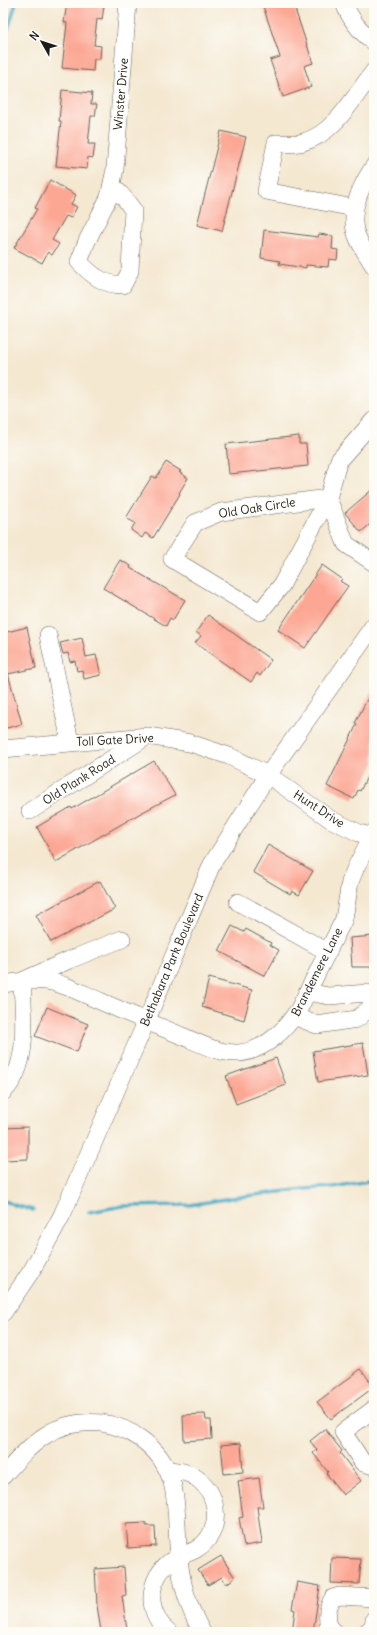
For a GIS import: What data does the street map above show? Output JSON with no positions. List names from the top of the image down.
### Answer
{
  "streets": {
    "street": [
      "Winster Drive",
      "Old Oak Circle",
      "Toll Gate Drive",
      "Old Plank Road",
      "Hunt Drive",
      "Bethabara Park Boulevard",
      "Brandemere Lane"
    ]
  },
  "crossings": [
    ["Toll Gate Drive", "Old Plank Road"],
    ["Toll Gate Drive", "Hunt Drive"],
    ["Toll Gate Drive", "Bethabara Park Boulevard"],
    ["Hunt Drive", "Bethabara Park Boulevard"],
    ["Hunt Drive", "Brandemere Lane"],
    ["Bethabara Park Boulevard", "Brandemere Lane"]
  ],
  "north": "top left"
}
